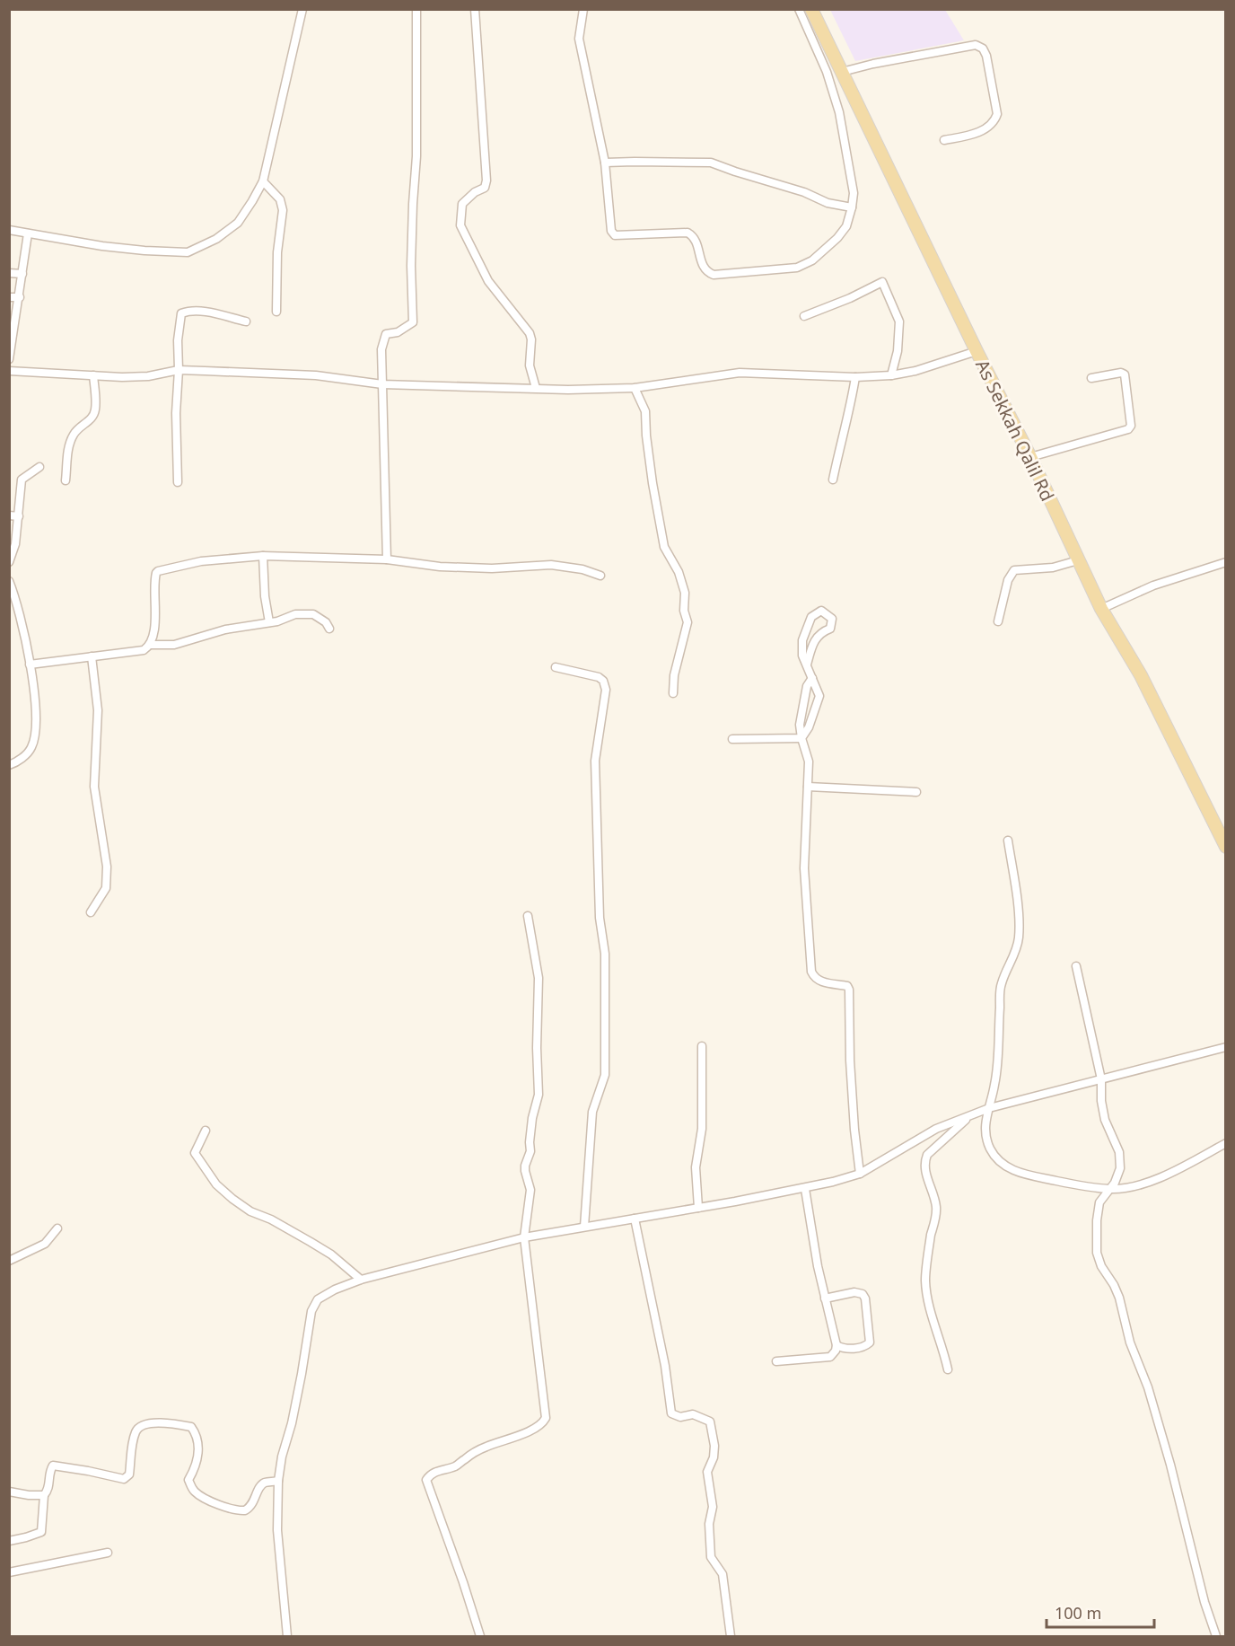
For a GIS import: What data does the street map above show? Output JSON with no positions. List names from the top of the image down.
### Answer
{
  "streets": {
    "main road": ["As Sekkah Qalil Rd"]
  },
  "scale_bar": "100 m"
}
